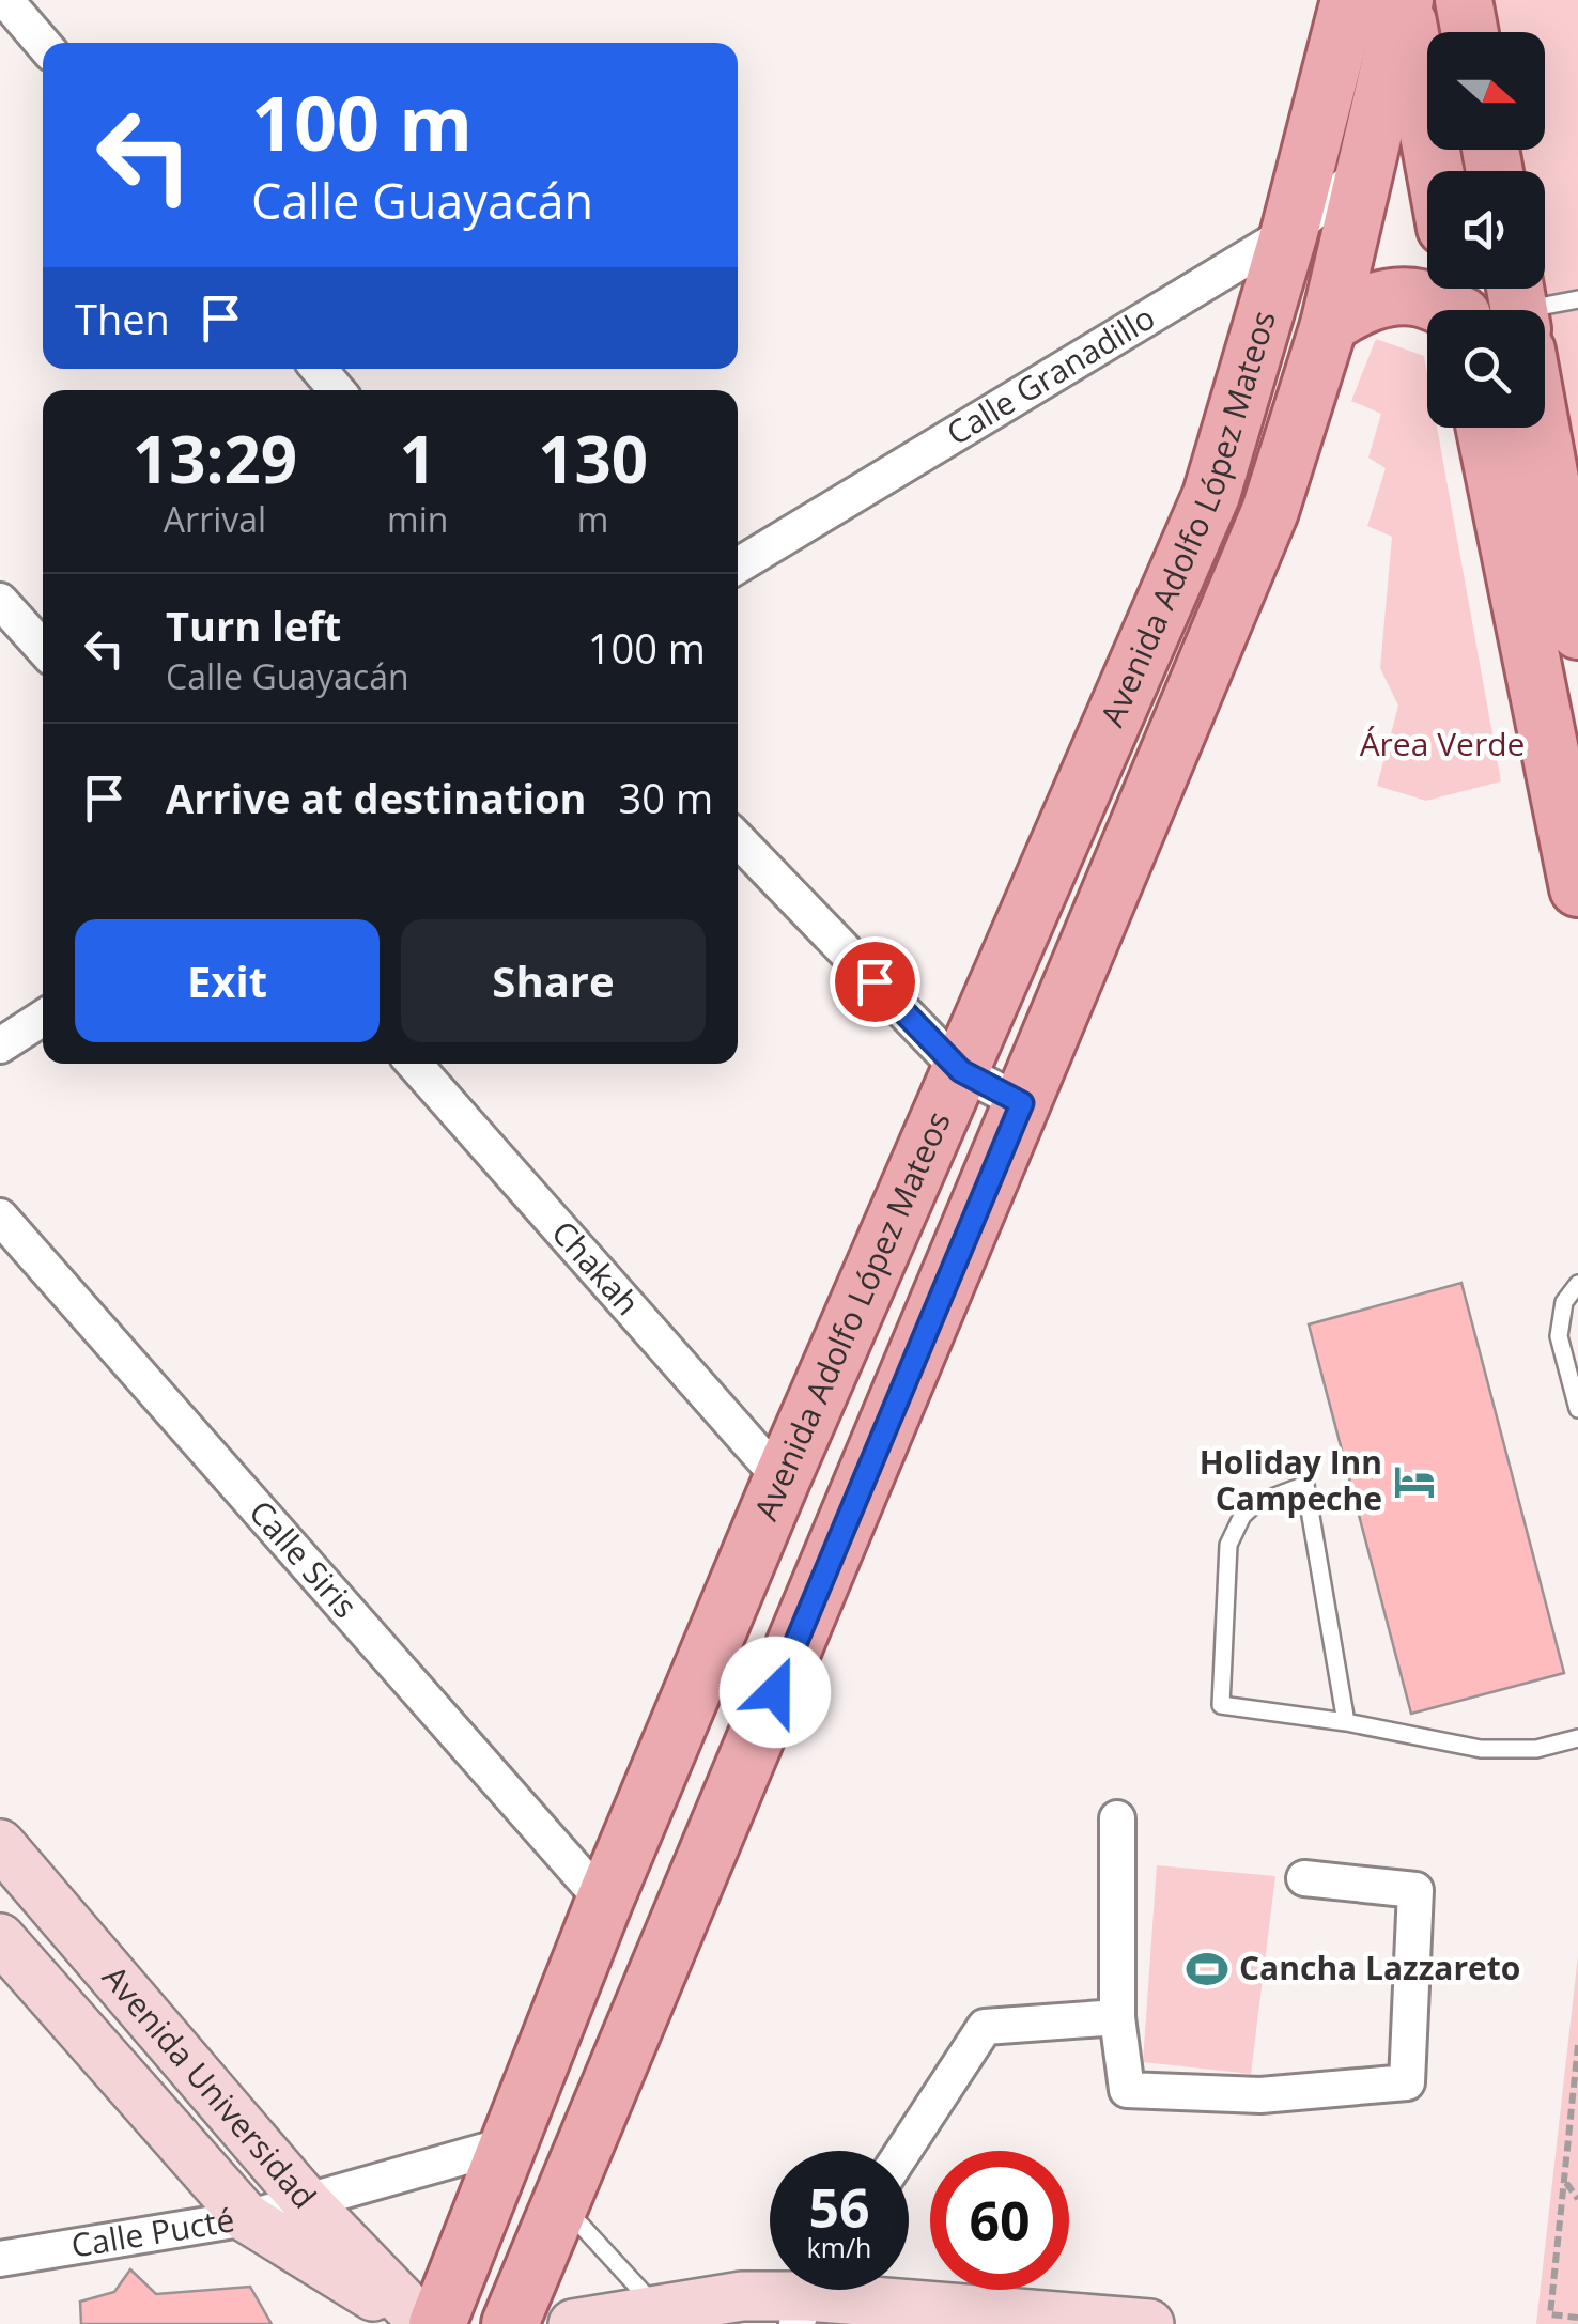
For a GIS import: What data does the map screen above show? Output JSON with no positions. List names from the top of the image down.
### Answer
{
  "streets": {
    "main road": ["Avenida Adolfo López Mateos"],
    "street": [
      "Calle Granadillo",
      "Chakah",
      "Calle Siris",
      "Avenida Universidad",
      "Calle Pucté"
    ]
  },
  "crossings": [
    ["Calle Granadillo", "Avenida Adolfo López Mateos"],
    ["Avenida Adolfo López Mateos", "Chakah"],
    ["Avenida Adolfo López Mateos", "Calle Siris"],
    ["Avenida Adolfo López Mateos", "Calle Pucté"],
    ["Avenida Universidad", "Calle Pucté"]
  ],
  "parks": ["Área Verde"],
  "places": {
    "hotel": ["Holiday Inn Campeche"],
    "sports": ["Cancha Lazzareto"]
  },
  "north": "right",
  "page": {
    "turn": ["100 m", "Calle Guayacán"],
    "then": "Then",
    "eta": [
      "13:29",
      "Arrival",
      "1",
      "min",
      "130",
      "m"
    ],
    "list": [
      {
        "name": "Turn left",
        "note": "Calle Guayacán",
        "value": "100 m"
      },
      {
        "name": "Arrive at destination",
        "value": "30 m"
      }
    ],
    "buttons": ["Exit", "Share"],
    "speed": "56 km/h",
    "limit": "60"
  }
}
